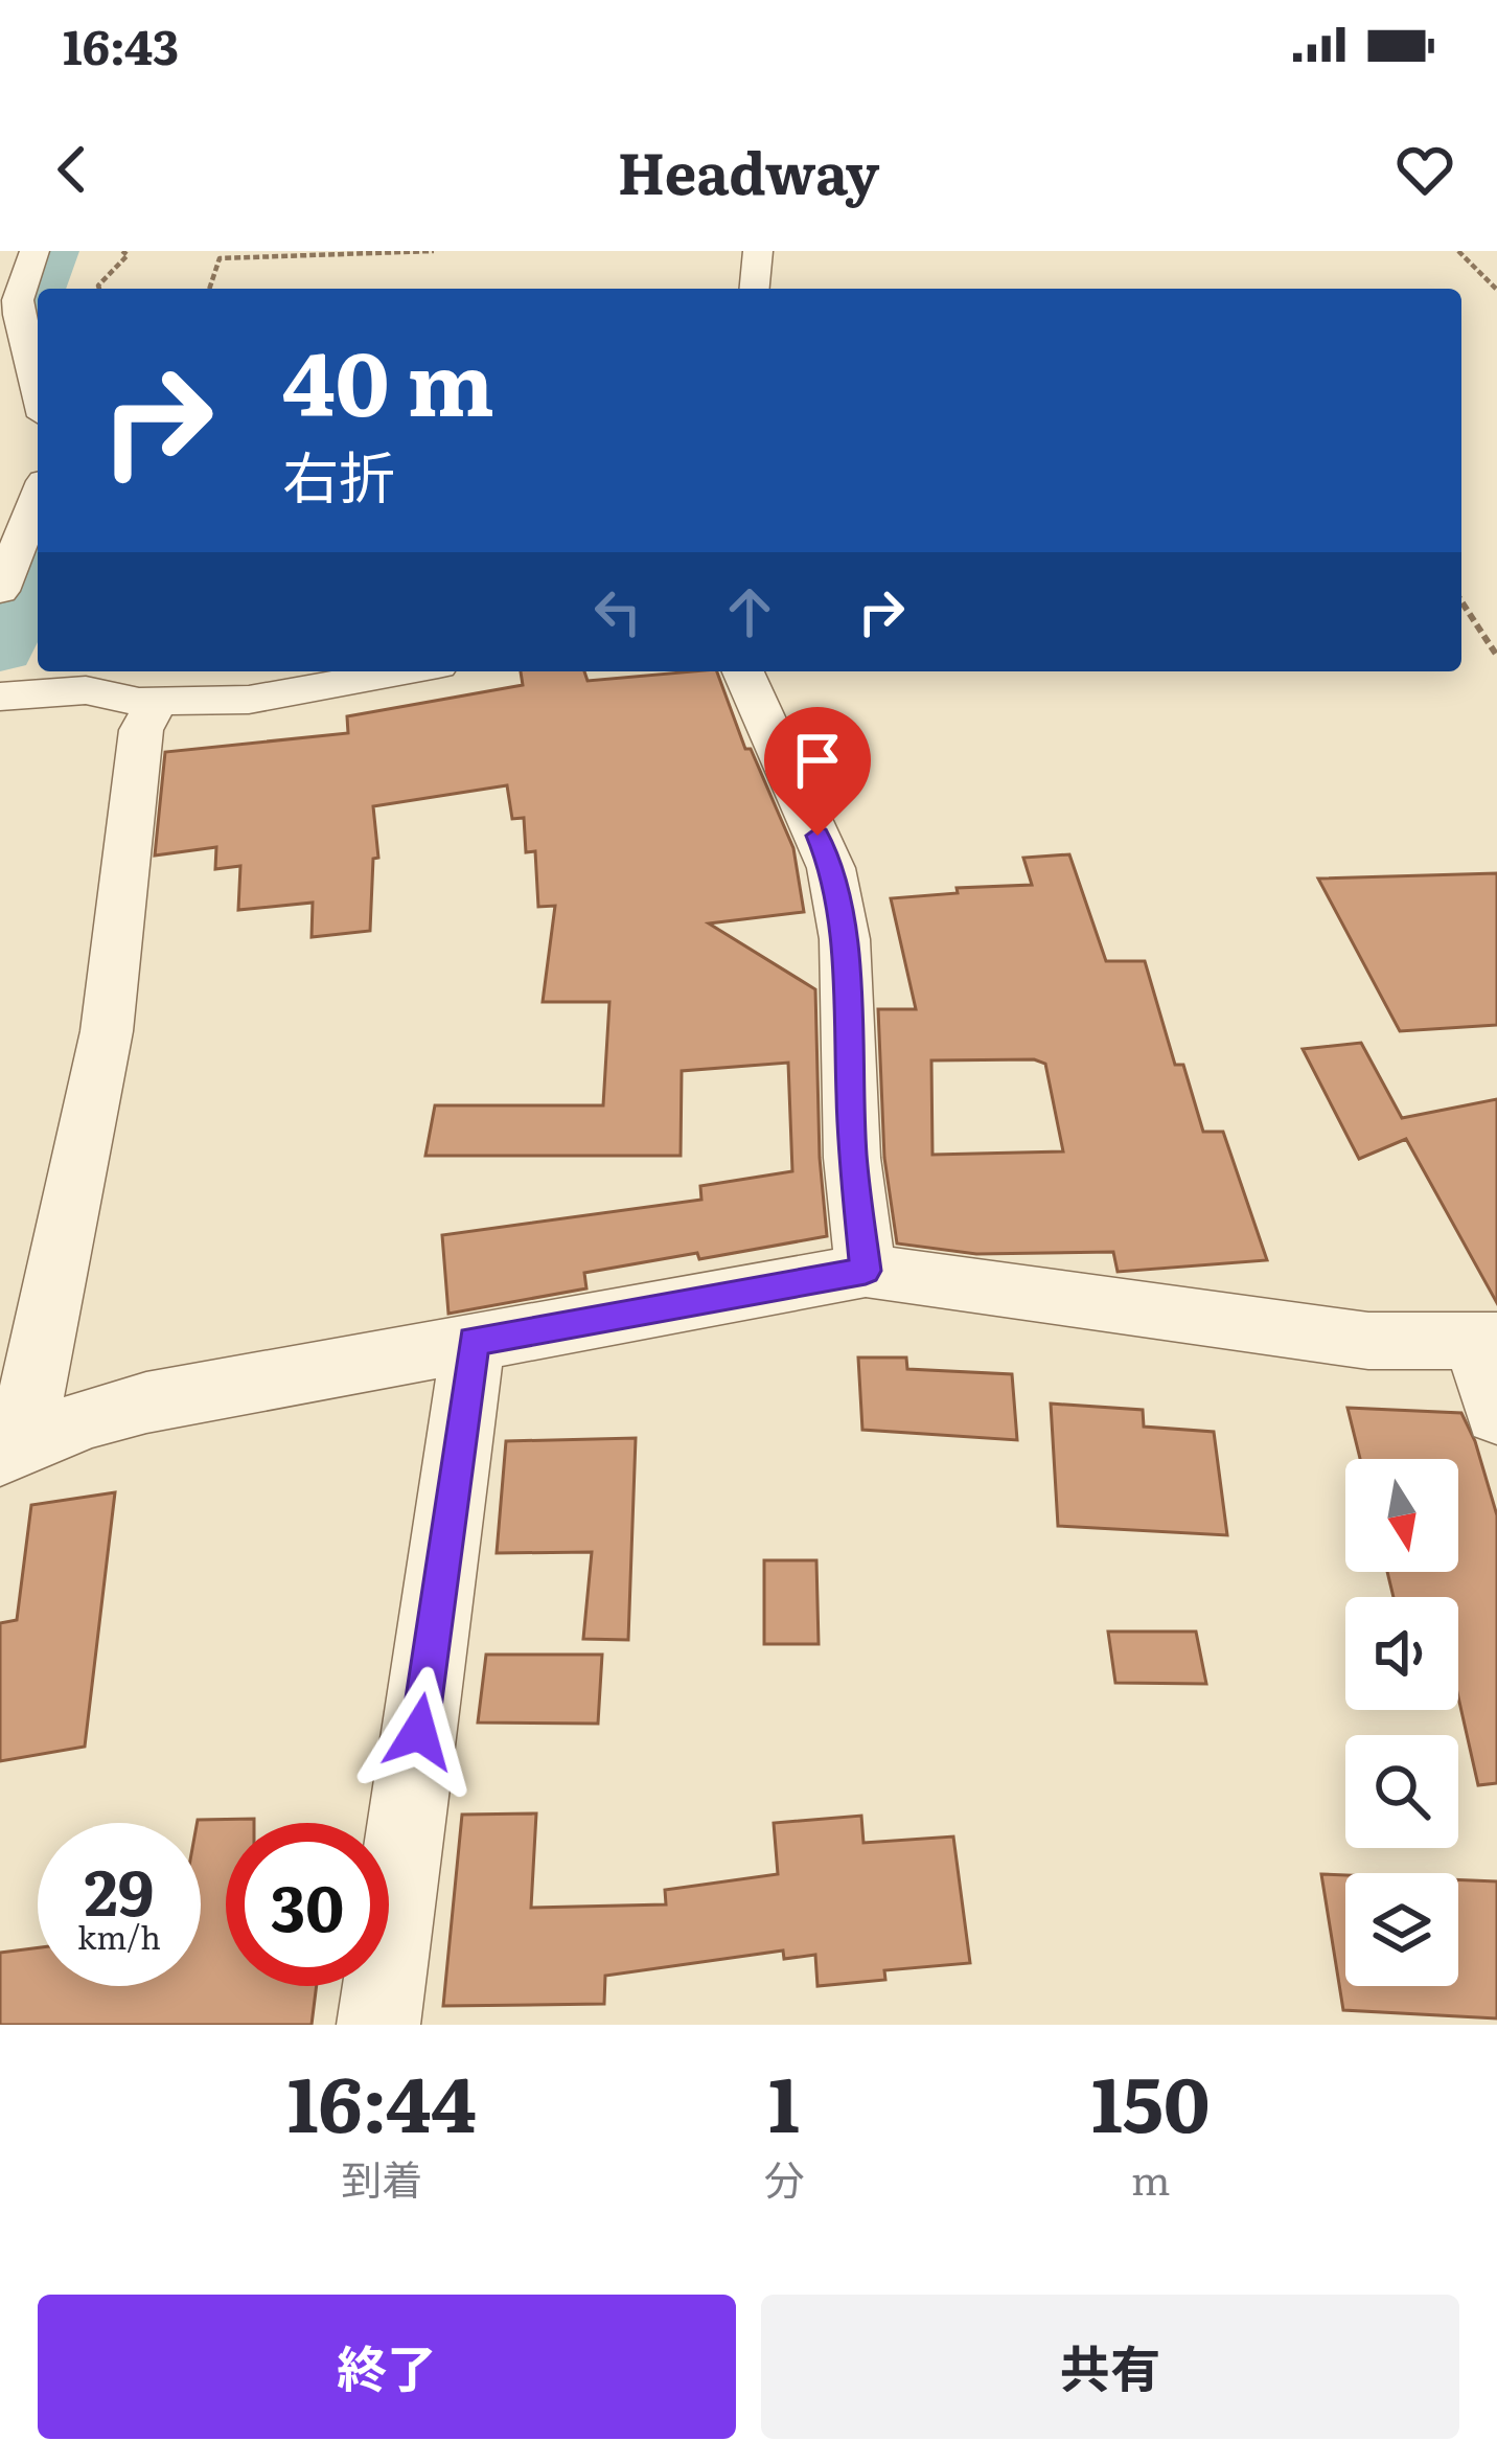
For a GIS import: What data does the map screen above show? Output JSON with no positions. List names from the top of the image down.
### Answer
{
  "north": "bottom",
  "page": {
    "status": "16:43",
    "header": "Headway",
    "turn": ["40 m", "右折"],
    "speed": "29 km/h",
    "limit": "30",
    "eta": [
      "16:44",
      "到着",
      "1",
      "分",
      "150",
      "m"
    ],
    "buttons": ["終了", "共有"]
  }
}
